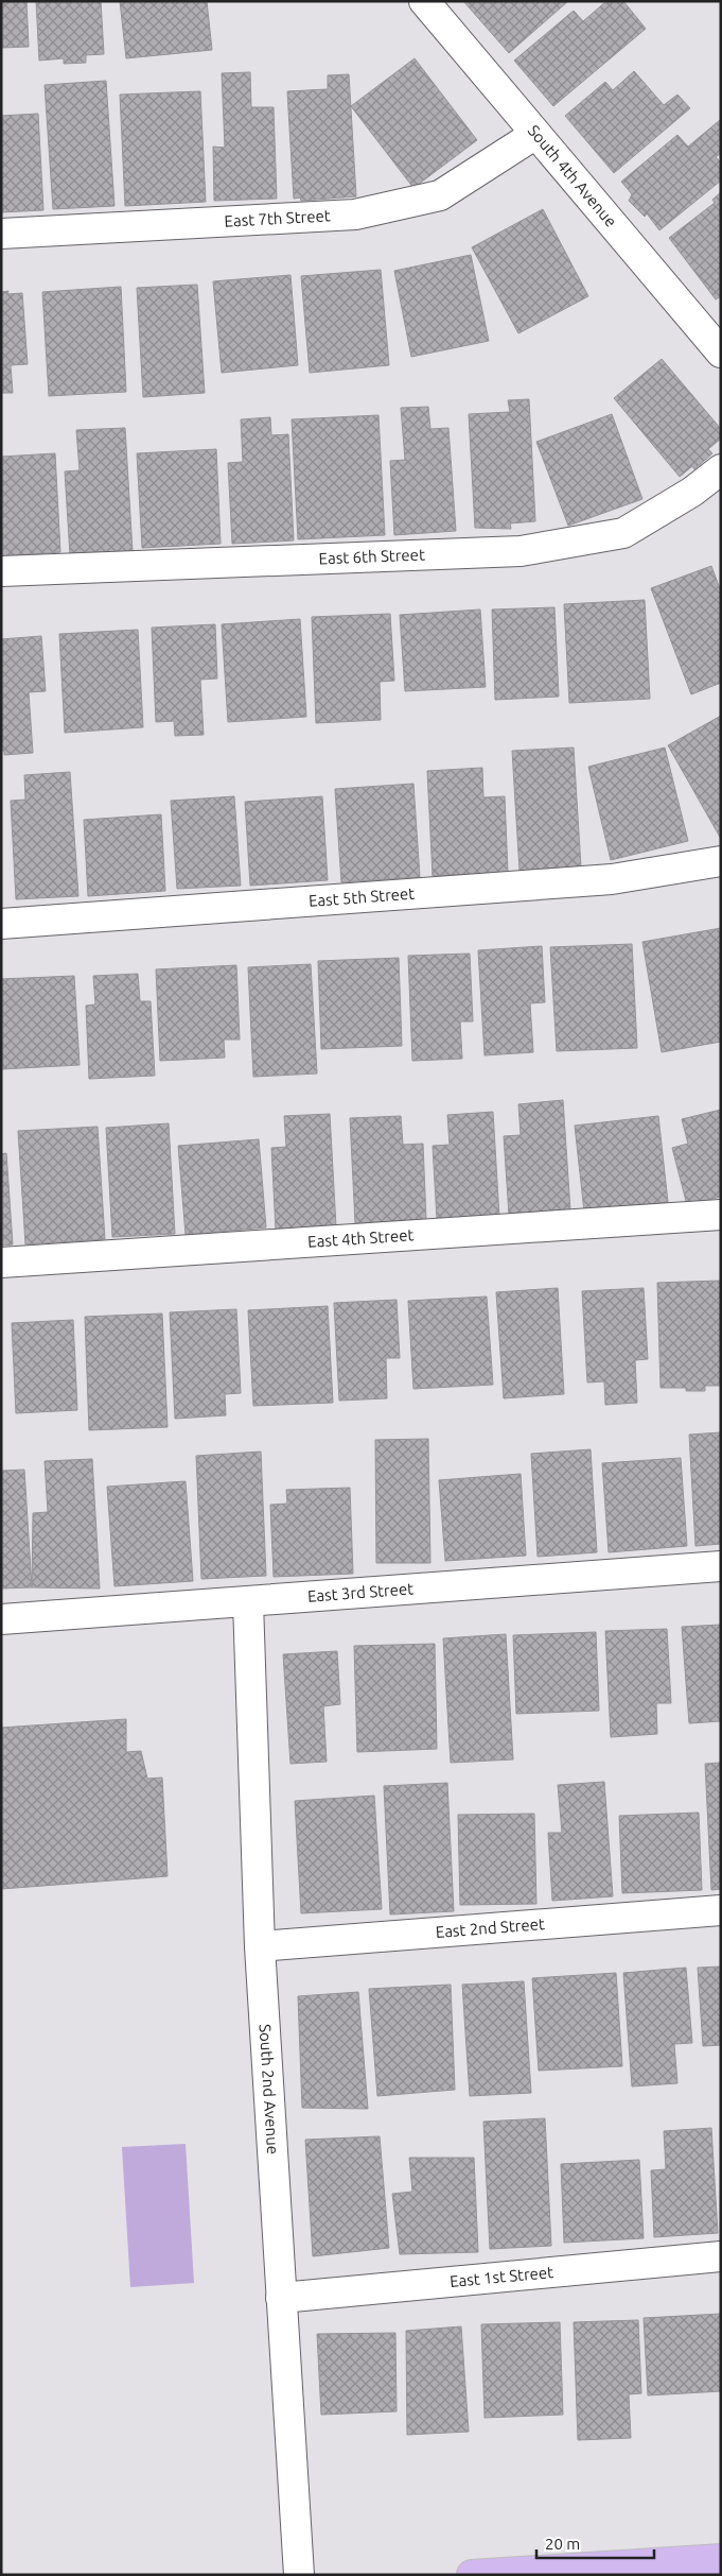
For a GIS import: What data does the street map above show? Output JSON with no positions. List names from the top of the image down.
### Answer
{
  "streets": {
    "lane": [
      "South 4th Avenue",
      "East 7th Street",
      "East 6th Street",
      "East 5th Street",
      "East 4th Street",
      "East 3rd Street",
      "East 2nd Street",
      "South 2nd Avenue",
      "East 1st Street"
    ]
  },
  "crossings": [
    ["South 4th Avenue", "East 7th Street"],
    ["East 3rd Street", "South 2nd Avenue"],
    ["East 2nd Street", "South 2nd Avenue"],
    ["South 2nd Avenue", "East 1st Street"]
  ],
  "scale_bar": "20 m"
}
